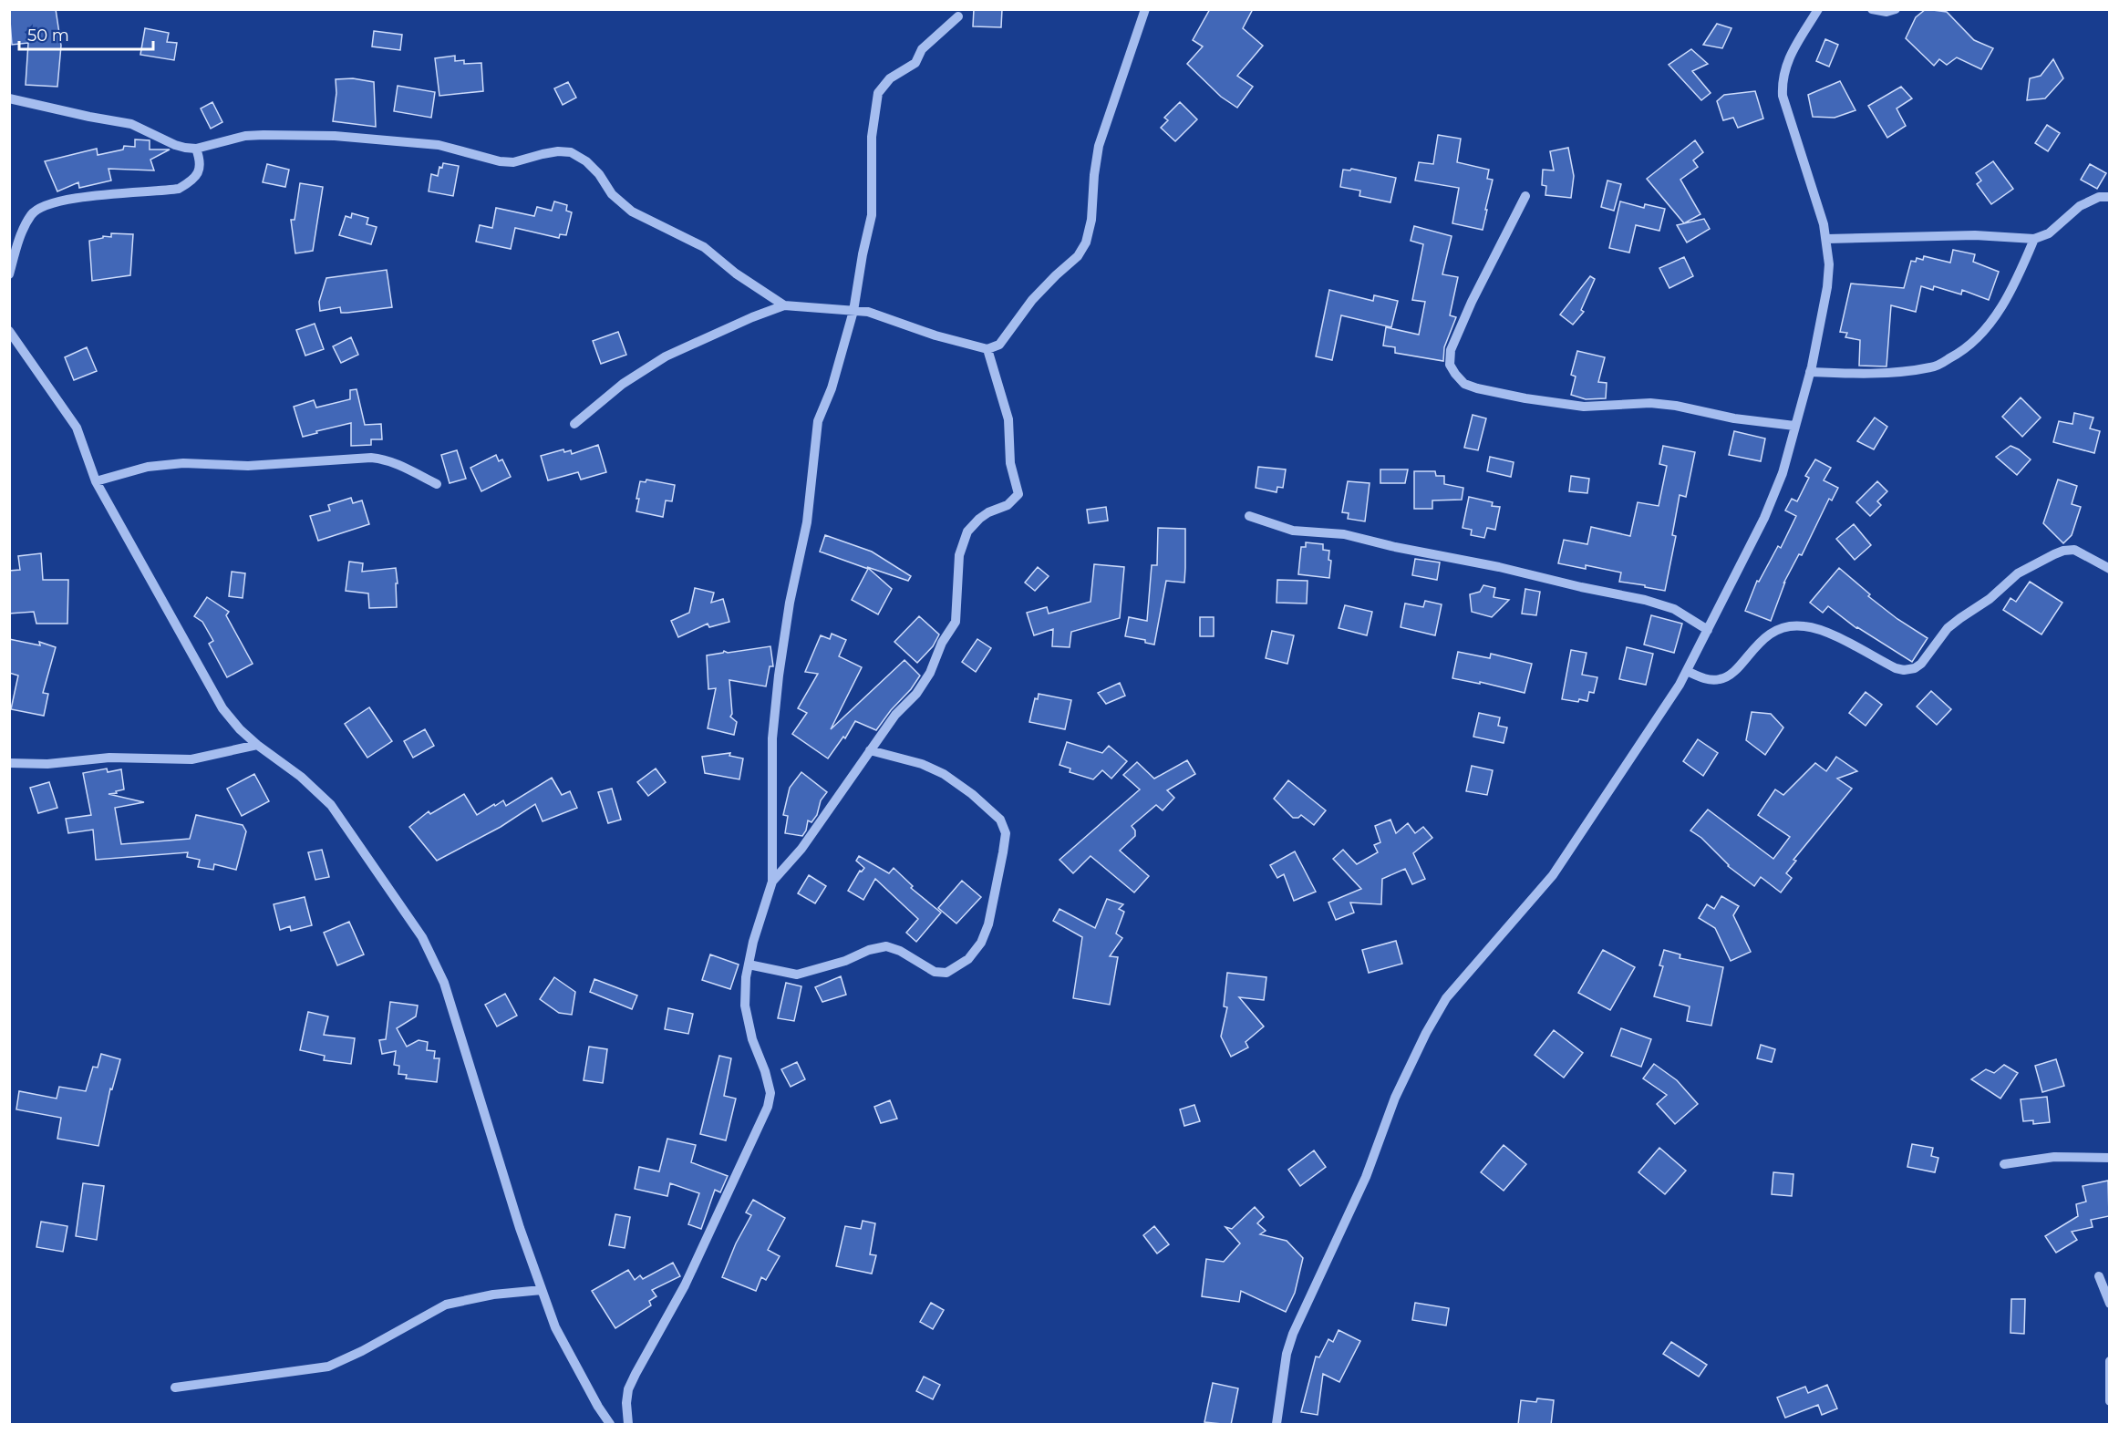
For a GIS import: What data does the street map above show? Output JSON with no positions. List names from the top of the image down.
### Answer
{
  "scale_bar": "50 m"
}
